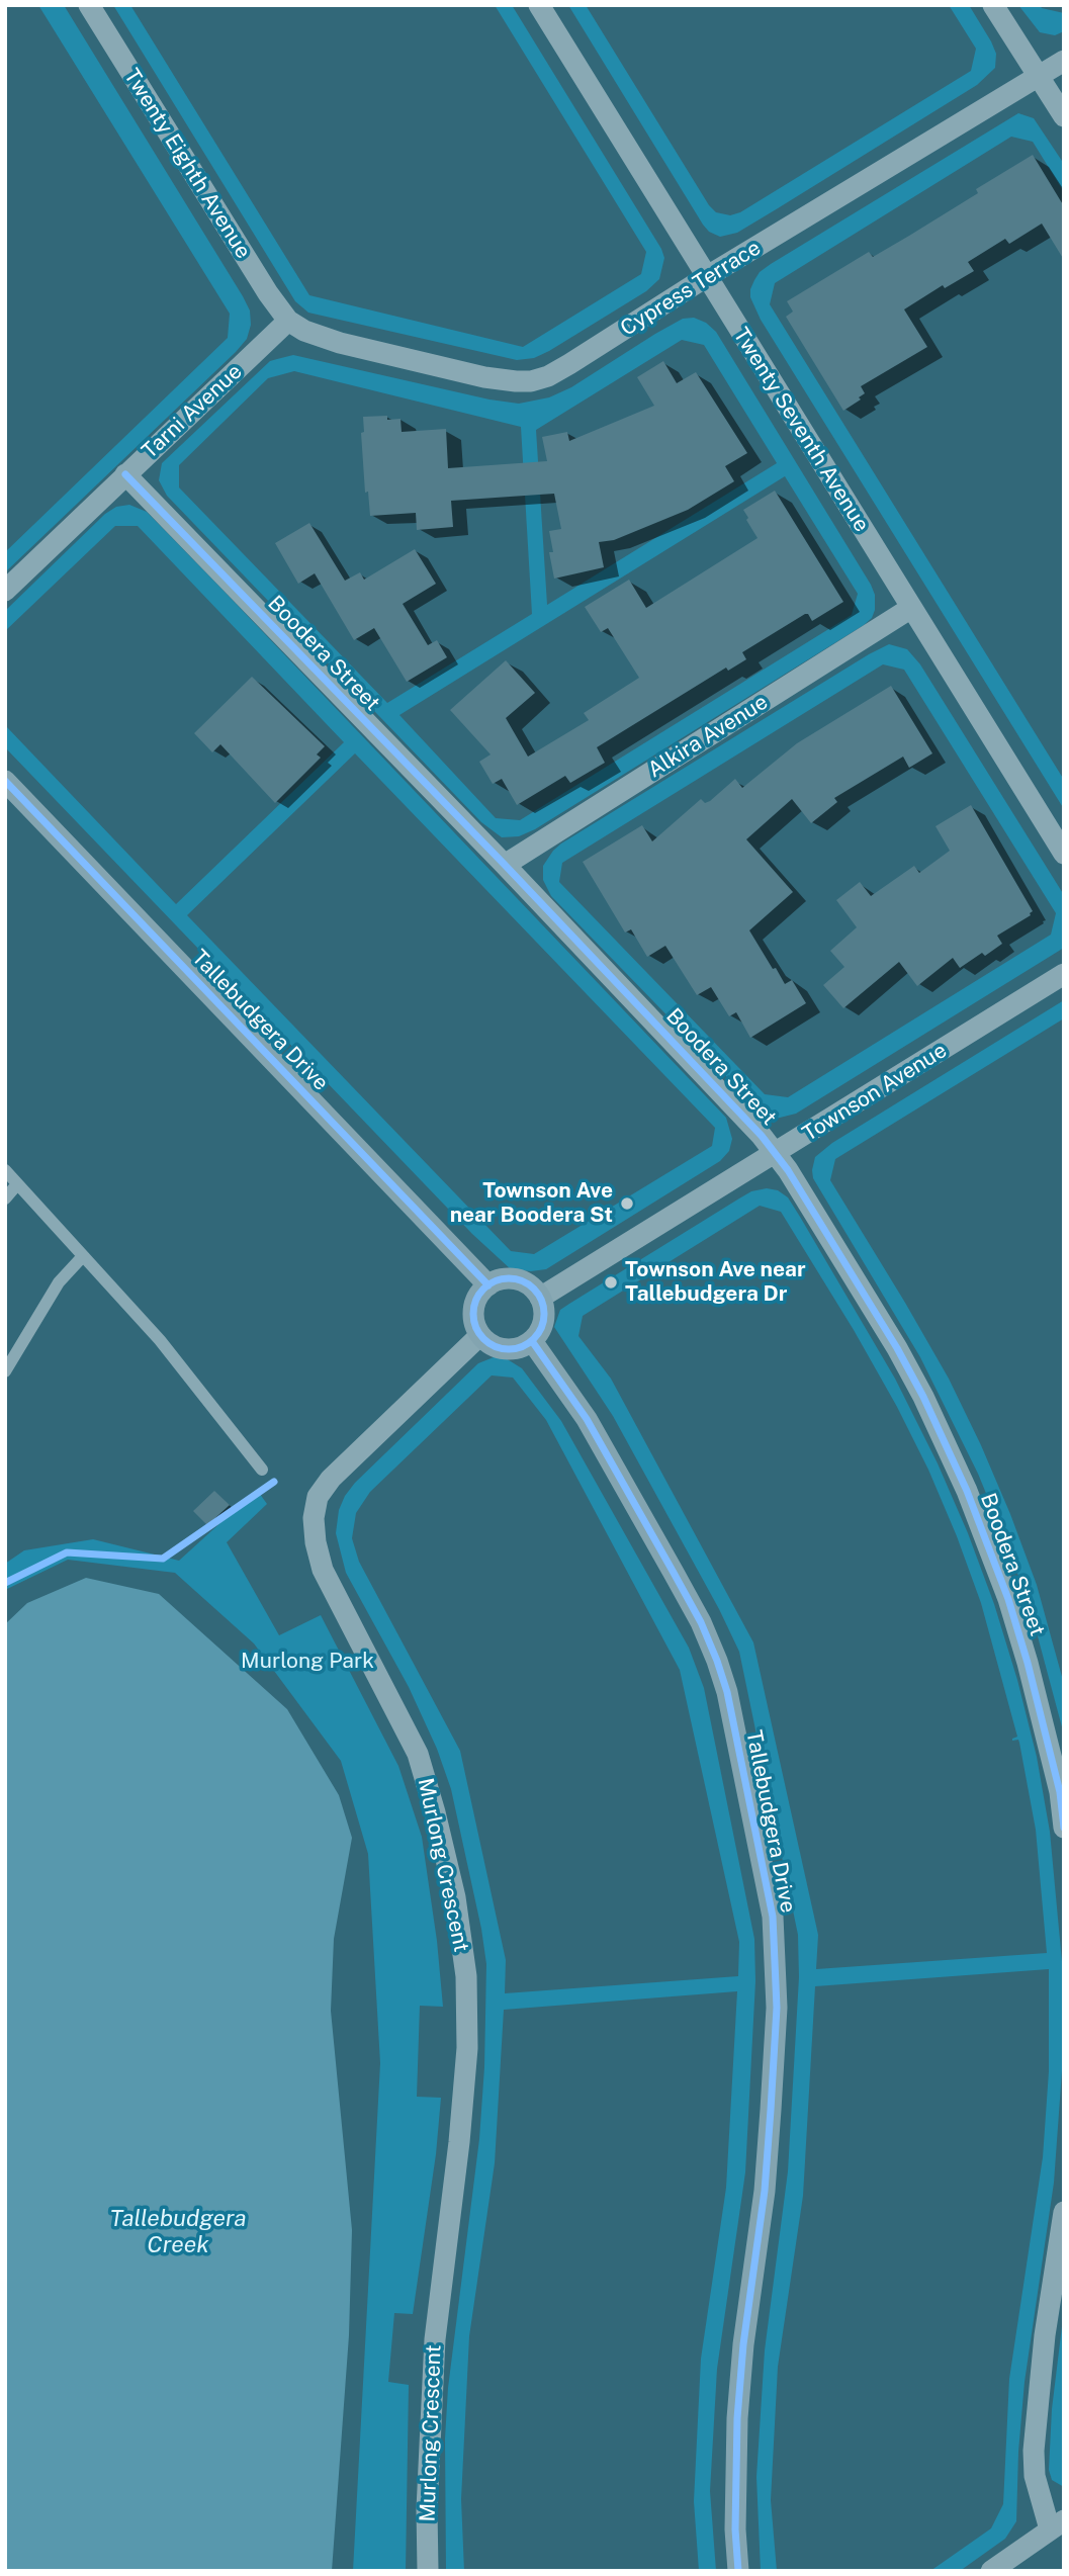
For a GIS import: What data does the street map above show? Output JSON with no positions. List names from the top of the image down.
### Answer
{
  "streets": {
    "street": [
      "Twenty Eighth Avenue",
      "Cypress Terrace",
      "Tarni Avenue",
      "Twenty Seventh Avenue",
      "Boodera Street",
      "Alkira Avenue",
      "Tallebudgera Drive",
      "Townson Avenue",
      "Murlong Crescent"
    ]
  },
  "crossings": [
    ["Twenty Eighth Avenue", "Cypress Terrace"],
    ["Twenty Eighth Avenue", "Tarni Avenue"],
    ["Cypress Terrace", "Tarni Avenue"],
    ["Cypress Terrace", "Twenty Seventh Avenue"],
    ["Tarni Avenue", "Boodera Street"],
    ["Twenty Seventh Avenue", "Alkira Avenue"],
    ["Boodera Street", "Alkira Avenue"],
    ["Boodera Street", "Townson Avenue"],
    ["Tallebudgera Drive", "Townson Avenue"],
    ["Tallebudgera Drive", "Murlong Crescent"],
    ["Townson Avenue", "Murlong Crescent"]
  ],
  "water": ["Tallebudgera Creek"],
  "parks": ["Murlong Park"],
  "places": ["Townson Ave near Boodera St", "Townson Ave near Tallebudgera Dr"]
}
